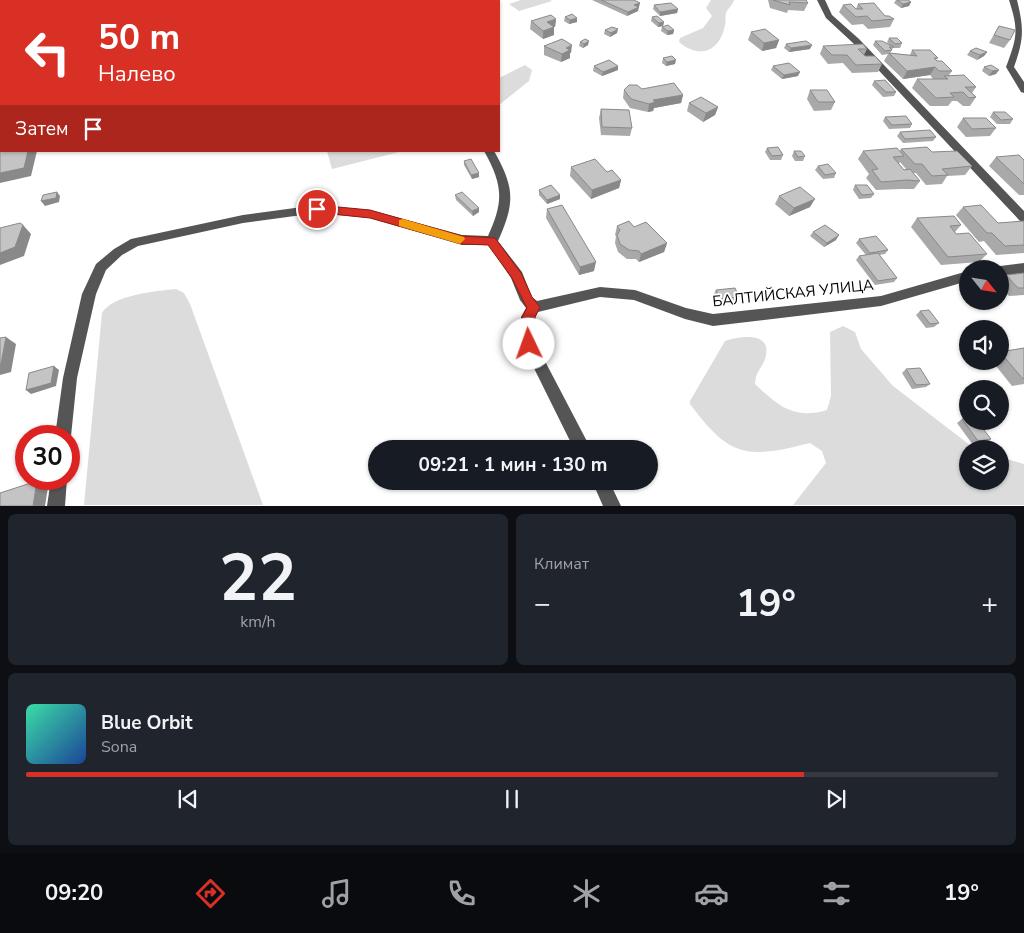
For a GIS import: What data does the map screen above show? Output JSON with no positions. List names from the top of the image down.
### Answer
{
  "streets": {
    "street": ["БАЛТИЙСКАЯ УЛИЦА"]
  },
  "north": "bottom right",
  "page": {
    "turn": ["50 m", "Налево"],
    "then": "Затем",
    "limit": "30",
    "trip": "09:21 · 1 мин · 130 m",
    "tile": [
      ["22", "km/h"],
      "Климат"
    ],
    "heat": ["−", "19°", "+"],
    "song": ["Blue Orbit", "Sona"],
    "tabs": ["09:20", "19°"]
  }
}
